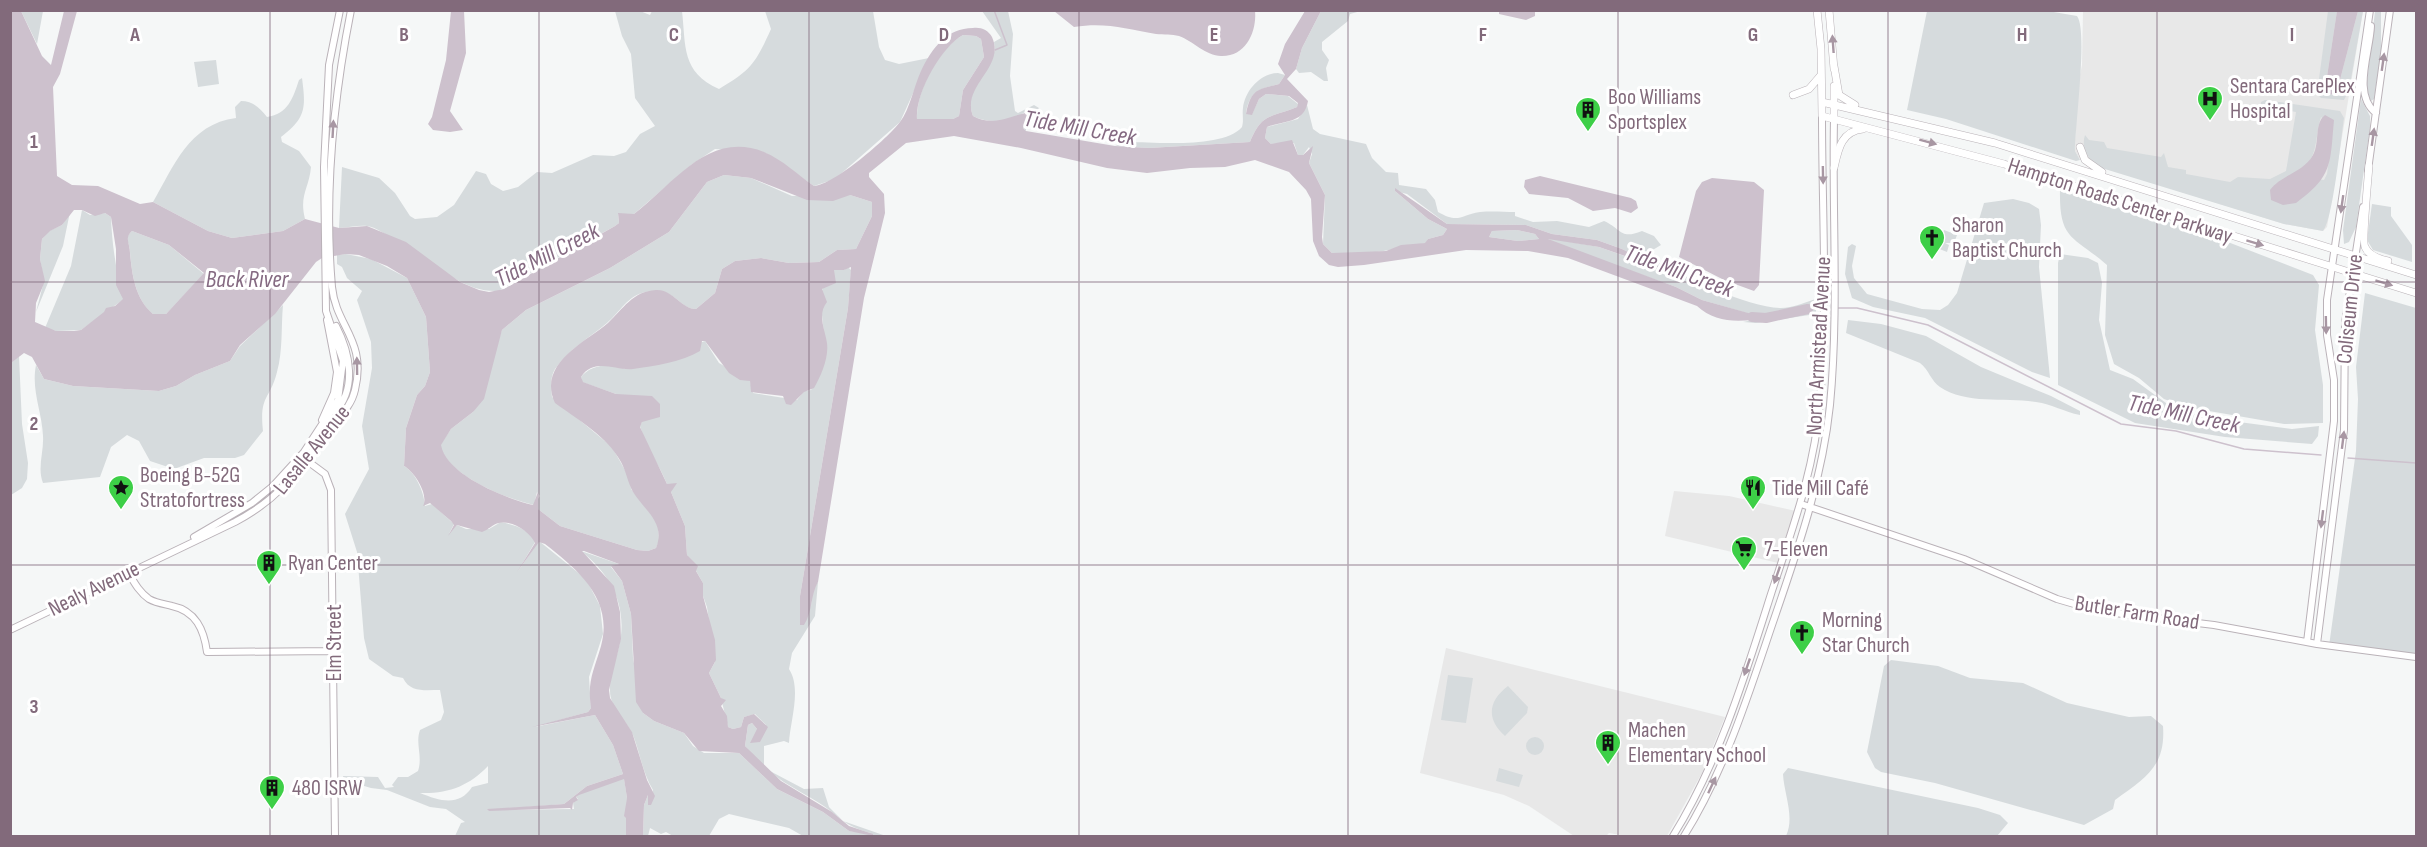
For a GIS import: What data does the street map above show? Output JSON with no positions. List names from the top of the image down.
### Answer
{
  "streets": {
    "main road": [
      "Hampton Roads Center Parkway",
      "Coliseum Drive",
      "North Armistead Avenue",
      "Lasalle Avenue",
      "Nealy Avenue",
      "Butler Farm Road",
      "Elm Street"
    ]
  },
  "crossings": [
    ["Hampton Roads Center Parkway", "Coliseum Drive"],
    ["Hampton Roads Center Parkway", "North Armistead Avenue"],
    ["Coliseum Drive", "Butler Farm Road"],
    ["North Armistead Avenue", "Butler Farm Road"],
    ["Lasalle Avenue", "Nealy Avenue"],
    ["Lasalle Avenue", "Elm Street"]
  ],
  "water": ["Tide Mill Creek", "Back River"],
  "places": {
    "hospital": ["Sentara CarePlex Hospital"],
    "building": [
      "Boo Williams Sportsplex",
      "Ryan Center",
      "Machen Elementary School",
      "480 ISRW"
    ],
    "church": ["Sharon Baptist Church", "Morning Star Church"],
    "place": ["Boeing B-52G Stratofortress"],
    "restaurant": ["Tide Mill Café"],
    "supermarket": ["7-Eleven"]
  },
  "grid": {
    "columns": [
      "A",
      "B",
      "C",
      "D",
      "E",
      "F",
      "G",
      "H",
      "I"
    ],
    "rows": ["1", "2", "3"]
  }
}
